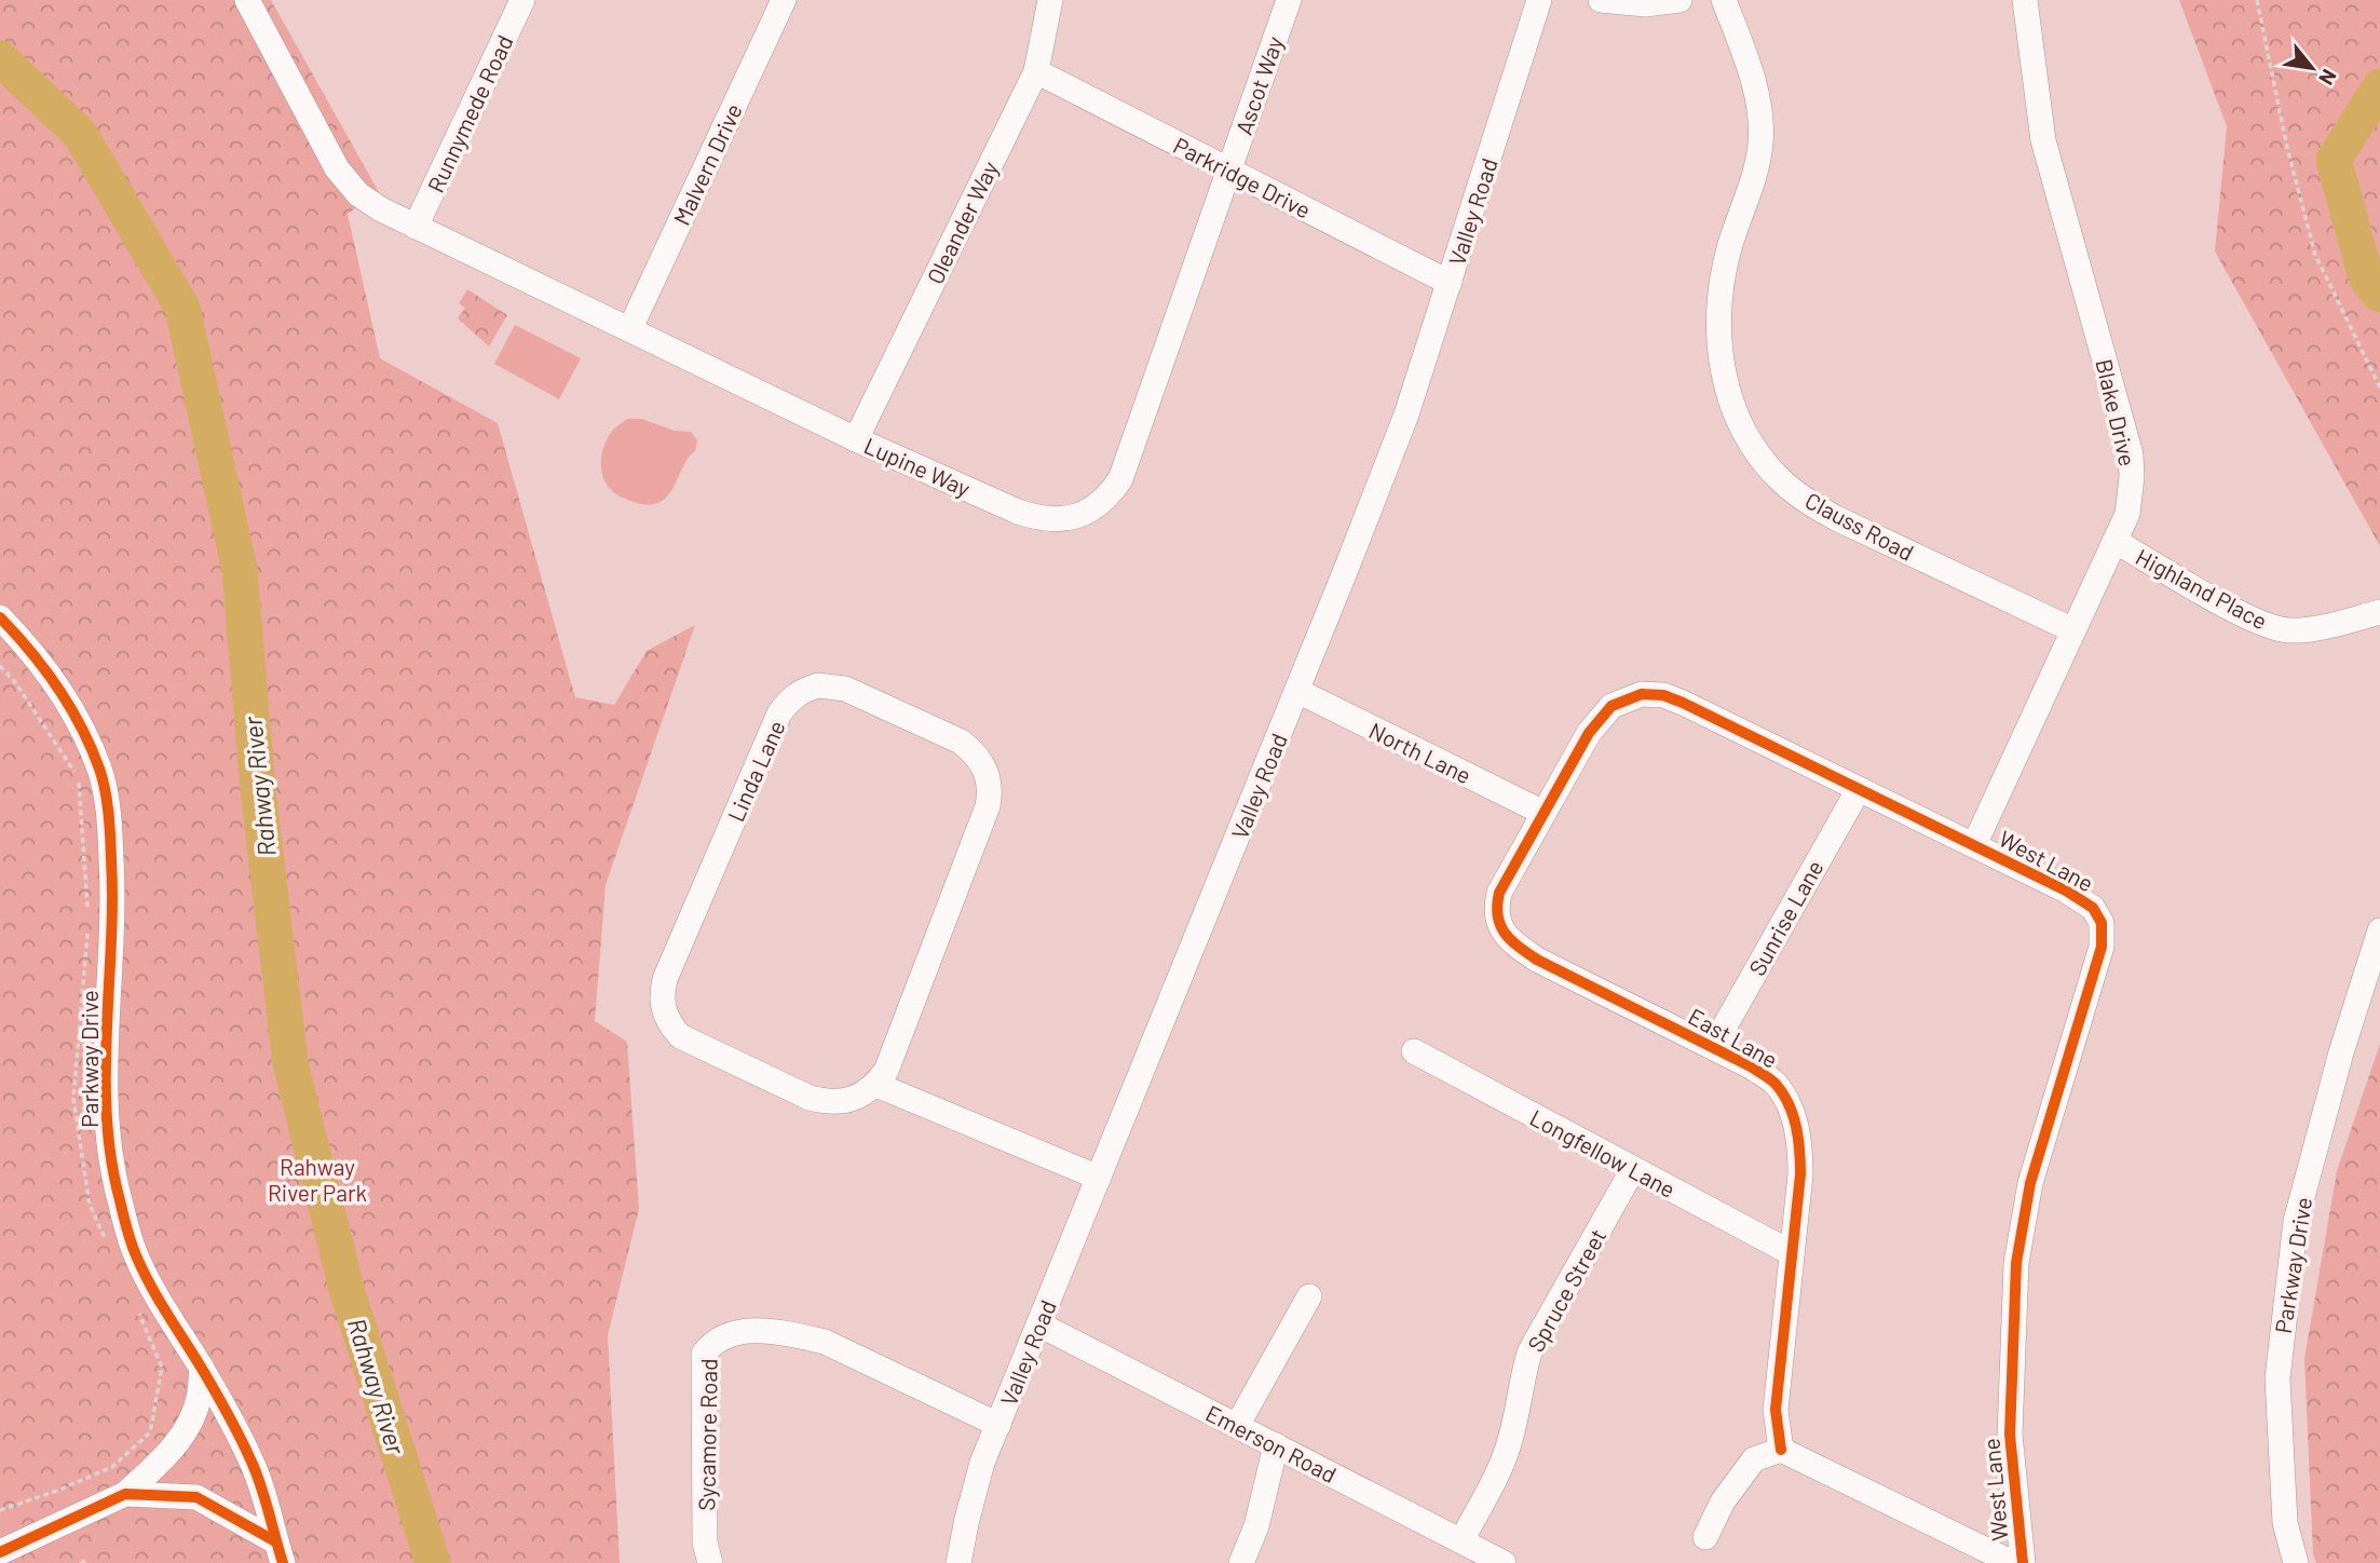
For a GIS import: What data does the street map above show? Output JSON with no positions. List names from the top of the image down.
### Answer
{
  "streets": {
    "street": [
      "Ascot Way",
      "Runnymede Road",
      "Malvern Drive",
      "Parkridge Drive",
      "Valley Road",
      "Oleander Way",
      "Blake Drive",
      "Lupine Way",
      "Clauss Road",
      "Highland Place",
      "North Lane",
      "Linda Lane",
      "West Lane",
      "Sunrise Lane",
      "East Lane",
      "Parkway Drive",
      "Longfellow Lane",
      "Spruce Street",
      "Sycamore Road",
      "Emerson Road"
    ]
  },
  "crossings": [
    ["Ascot Way", "Parkridge Drive"],
    ["Ascot Way", "Lupine Way"],
    ["Runnymede Road", "Lupine Way"],
    ["Malvern Drive", "Lupine Way"],
    ["Parkridge Drive", "Valley Road"],
    ["Parkridge Drive", "Oleander Way"],
    ["Parkridge Drive", "Lupine Way"],
    ["Valley Road", "North Lane"],
    ["Valley Road", "Sycamore Road"],
    ["Valley Road", "Emerson Road"],
    ["Oleander Way", "Lupine Way"],
    ["Blake Drive", "Clauss Road"],
    ["Blake Drive", "Highland Place"],
    ["Blake Drive", "West Lane"],
    ["North Lane", "West Lane"],
    ["North Lane", "East Lane"],
    ["West Lane", "Sunrise Lane"],
    ["West Lane", "East Lane"],
    ["Sunrise Lane", "East Lane"],
    ["East Lane", "Longfellow Lane"],
    ["Longfellow Lane", "Spruce Street"],
    ["Spruce Street", "Emerson Road"]
  ],
  "water": ["Rahway River"],
  "parks": ["Rahway River Park"],
  "north": "bottom right"
}
